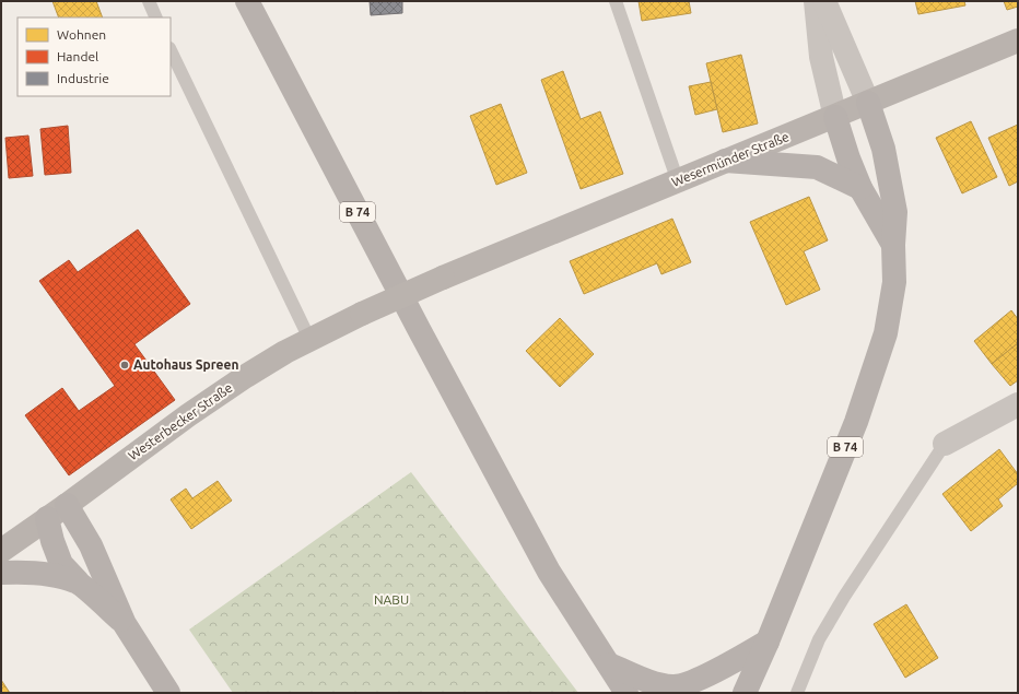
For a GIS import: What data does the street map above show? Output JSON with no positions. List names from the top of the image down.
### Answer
{
  "streets": {
    "main road": ["B 74"],
    "street": ["Wesermünder Straße", "Westerbecker Straße"]
  },
  "crossings": [
    ["Wesermünder Straße", "B 74"],
    ["Wesermünder Straße", "Westerbecker Straße"]
  ],
  "parks": ["NABU"],
  "places": ["Autohaus Spreen"],
  "legend": ["Wohnen", "Handel", "Industrie"]
}
